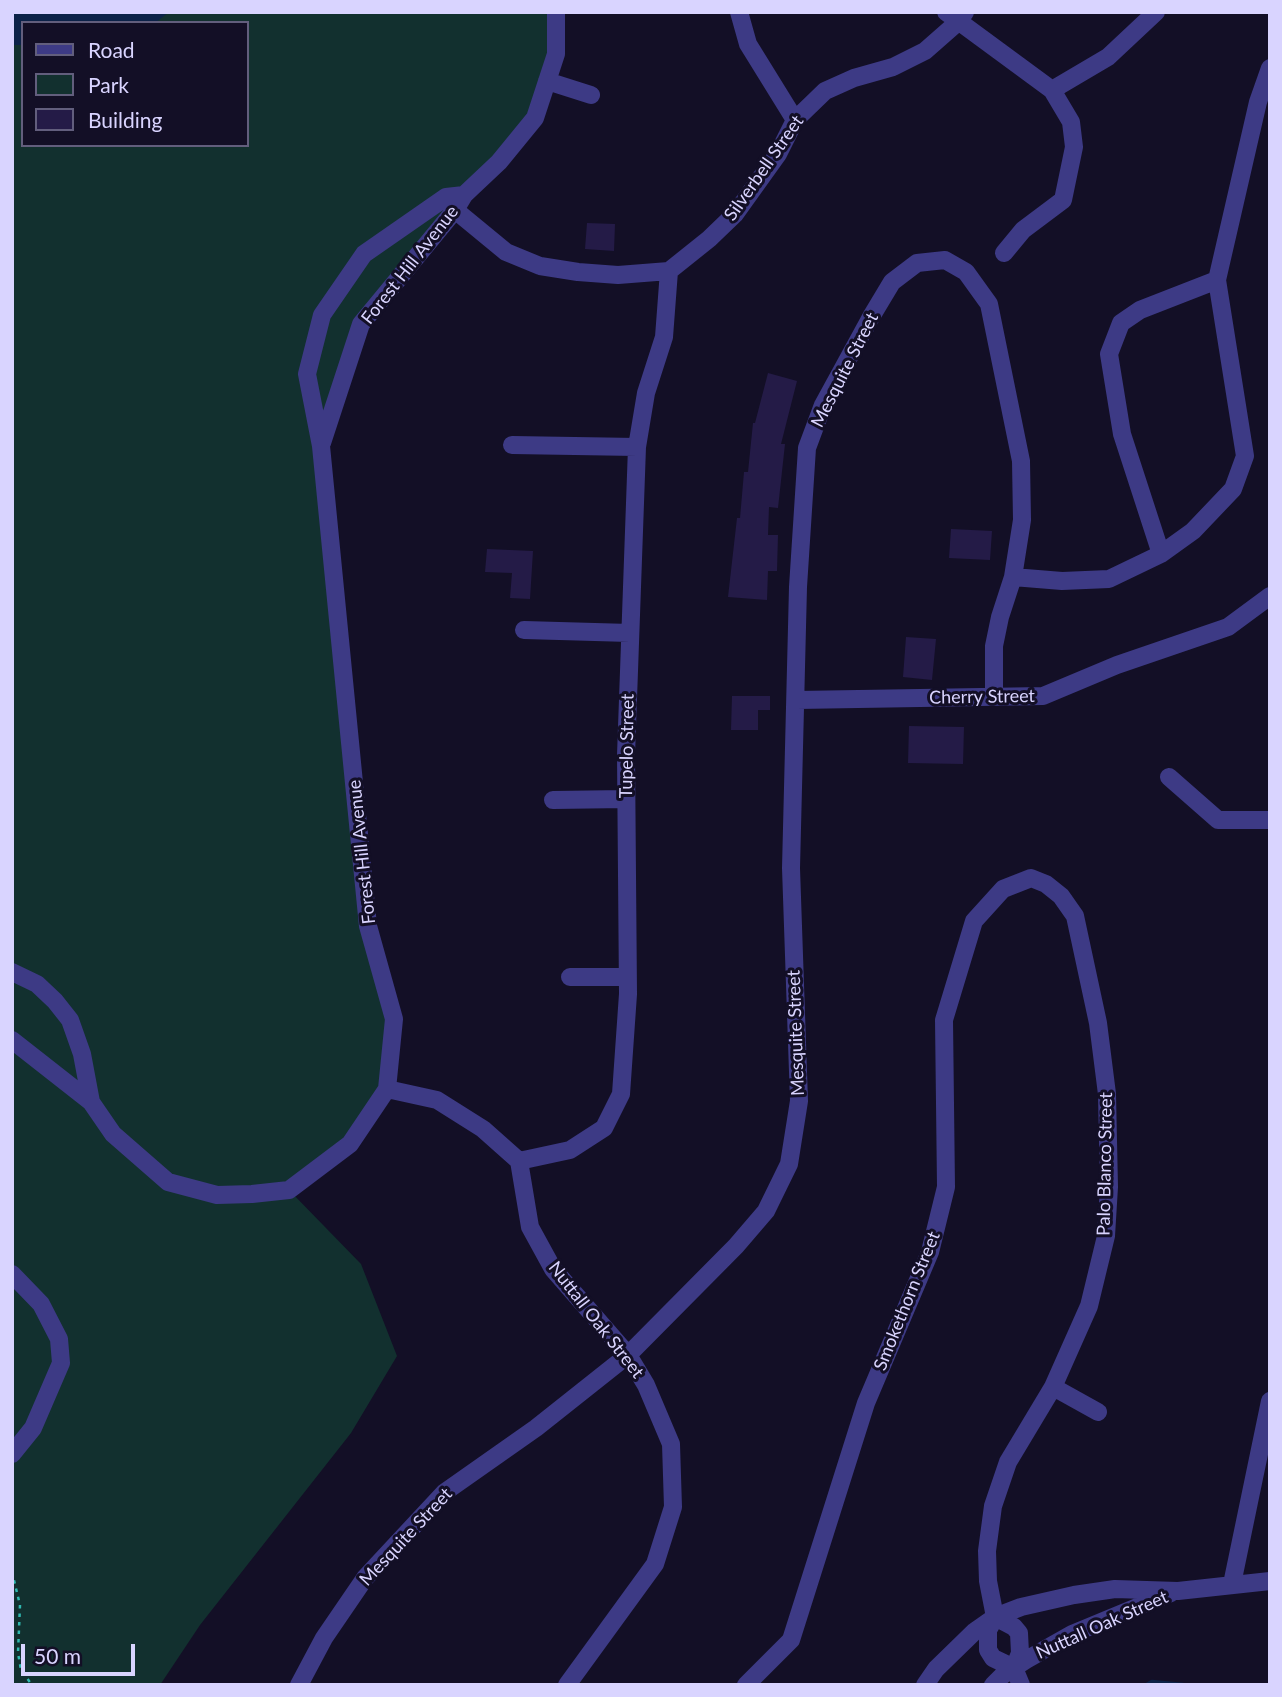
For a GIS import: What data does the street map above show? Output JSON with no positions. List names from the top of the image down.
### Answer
{
  "streets": {
    "street": [
      "Silverbell Street",
      "Forest Hill Avenue",
      "Mesquite Street",
      "Cherry Street",
      "Tupelo Street",
      "Palo Blanco Street",
      "Smokethorn Street",
      "Nuttall Oak Street"
    ]
  },
  "crossings": [
    ["Silverbell Street", "Tupelo Street"],
    ["Mesquite Street", "Cherry Street"],
    ["Mesquite Street", "Nuttall Oak Street"],
    ["Tupelo Street", "Nuttall Oak Street"],
    ["Palo Blanco Street", "Smokethorn Street"],
    ["Palo Blanco Street", "Nuttall Oak Street"]
  ],
  "legend": ["Road", "Park", "Building"],
  "scale_bar": "50 m"
}
